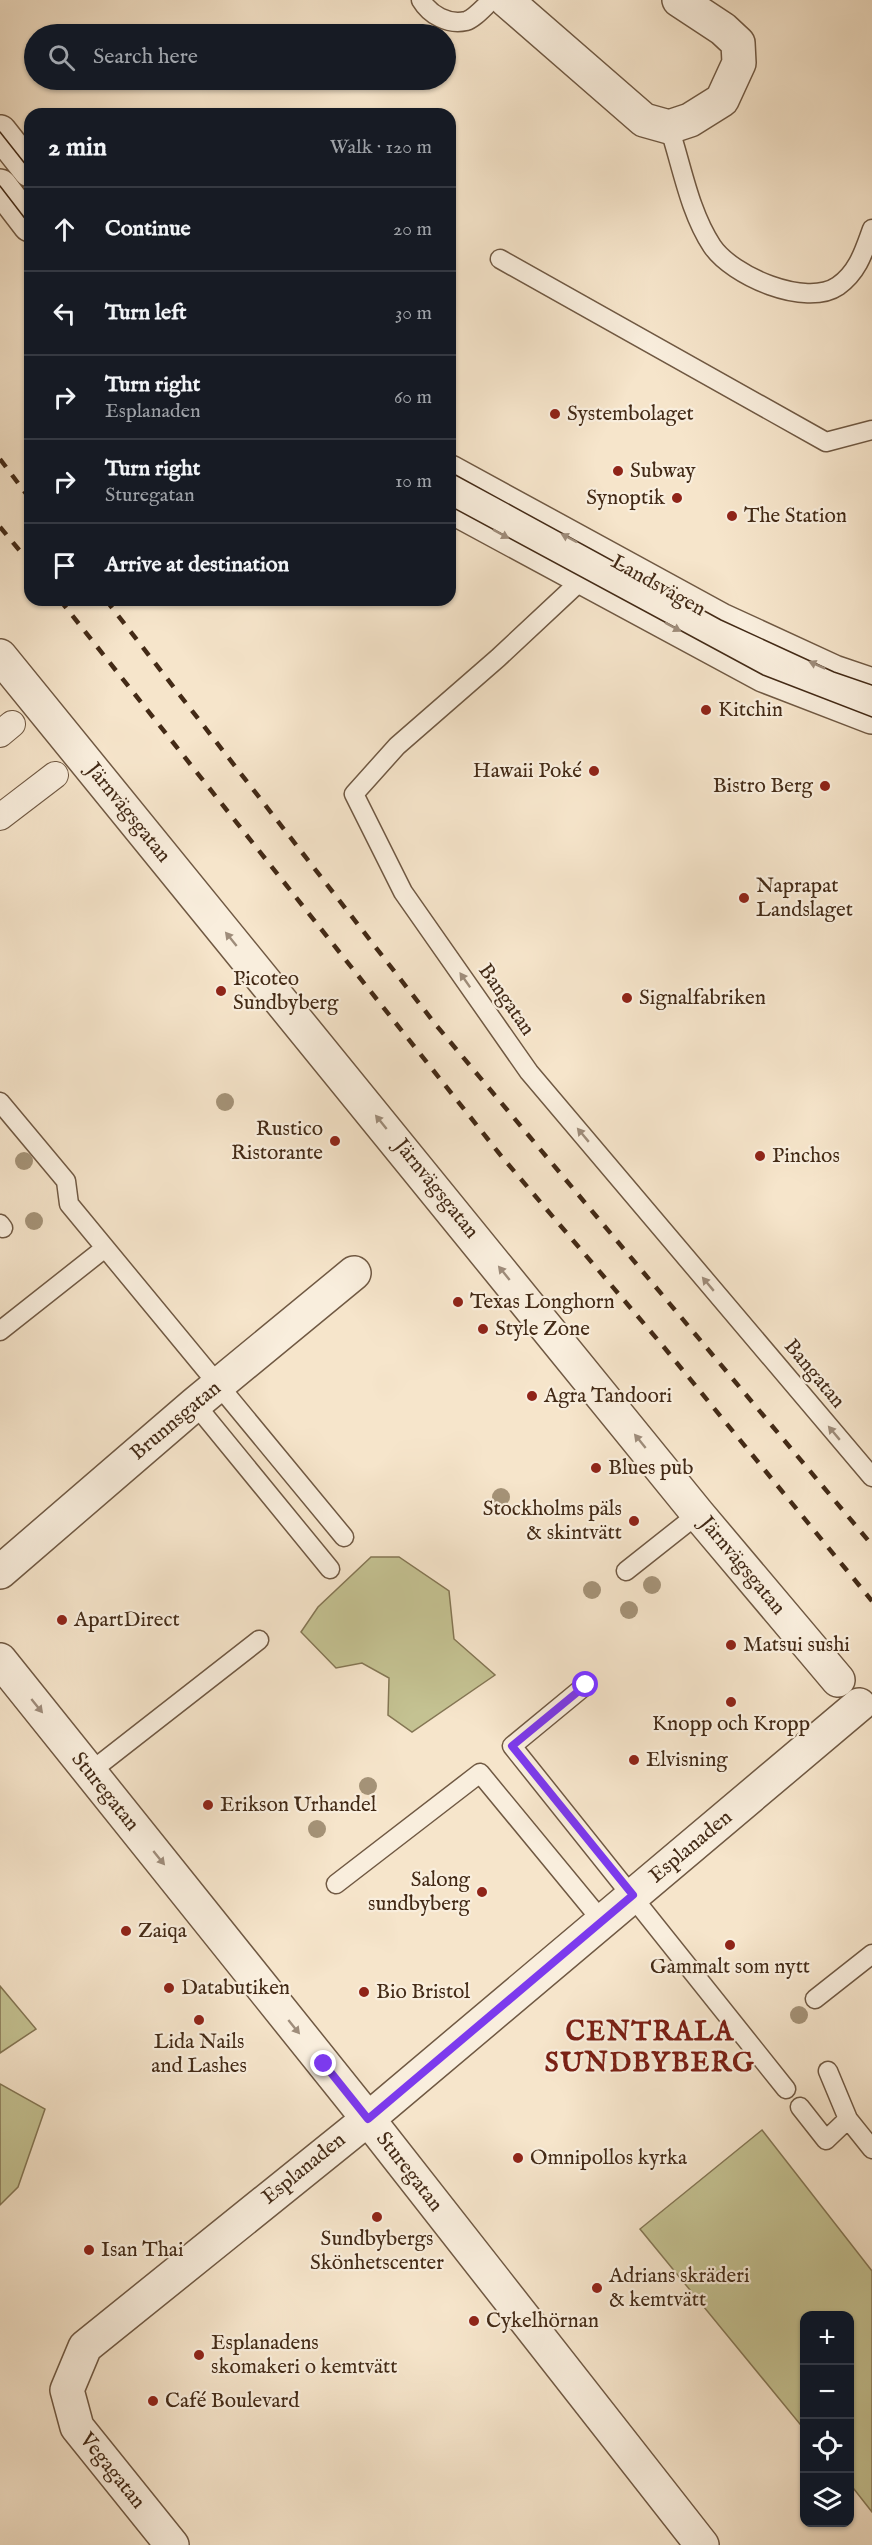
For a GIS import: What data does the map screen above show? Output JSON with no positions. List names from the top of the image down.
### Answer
{
  "streets": {
    "street": [
      "Landsvägen",
      "Järnvägsgatan",
      "Brunnsgatan",
      "Sturegatan",
      "Esplanaden",
      "Vegagatan"
    ],
    "lane": ["Bangatan"]
  },
  "crossings": [
    ["Landsvägen", "Bangatan"],
    ["Järnvägsgatan", "Esplanaden"],
    ["Sturegatan", "Esplanaden"],
    ["Esplanaden", "Vegagatan"]
  ],
  "one_way": ["Järnvägsgatan", "Bangatan", "Sturegatan"],
  "districts": ["CENTRALA SUNDBYBERG"],
  "places": [
    "Systembolaget",
    "Subway",
    "Synoptik",
    "The Station",
    "Kitchin",
    "Hawaii Poké",
    "Bistro Berg",
    "Naprapat Landslaget",
    "Picoteo Sundbyberg",
    "Signalfabriken",
    "Rustico Ristorante",
    "Pinchos",
    "Texas Longhorn",
    "Style Zone",
    "Agra Tandoori",
    "Blues pub",
    "Stockholms päls & skintvätt",
    "ApartDirect",
    "Matsui sushi",
    "Knopp och Kropp",
    "Elvisning",
    "Erikson Urhandel",
    "Salong sundbyberg",
    "Zaiqa",
    "Gammalt som nytt",
    "Databutiken",
    "Bio Bristol",
    "Lida Nails and Lashes",
    "Omnipollos kyrka",
    "Sundbybergs Skönhetscenter",
    "Isan Thai",
    "Adrians skräderi & kemtvätt",
    "Cykelhörnan",
    "Esplanadens skomakeri o kemtvätt",
    "Café Boulevard"
  ],
  "page": {
    "search": "Search here",
    "heading": ["2 min", "Walk · 120 m"],
    "list": [
      ["Continue", "20 m"],
      ["Turn left", "30 m"],
      ["Turn right", "Esplanaden", "60 m"],
      ["Turn right", "Sturegatan", "10 m"],
      "Arrive at destination"
    ],
    "map_buttons": ["+", "−"]
  }
}
